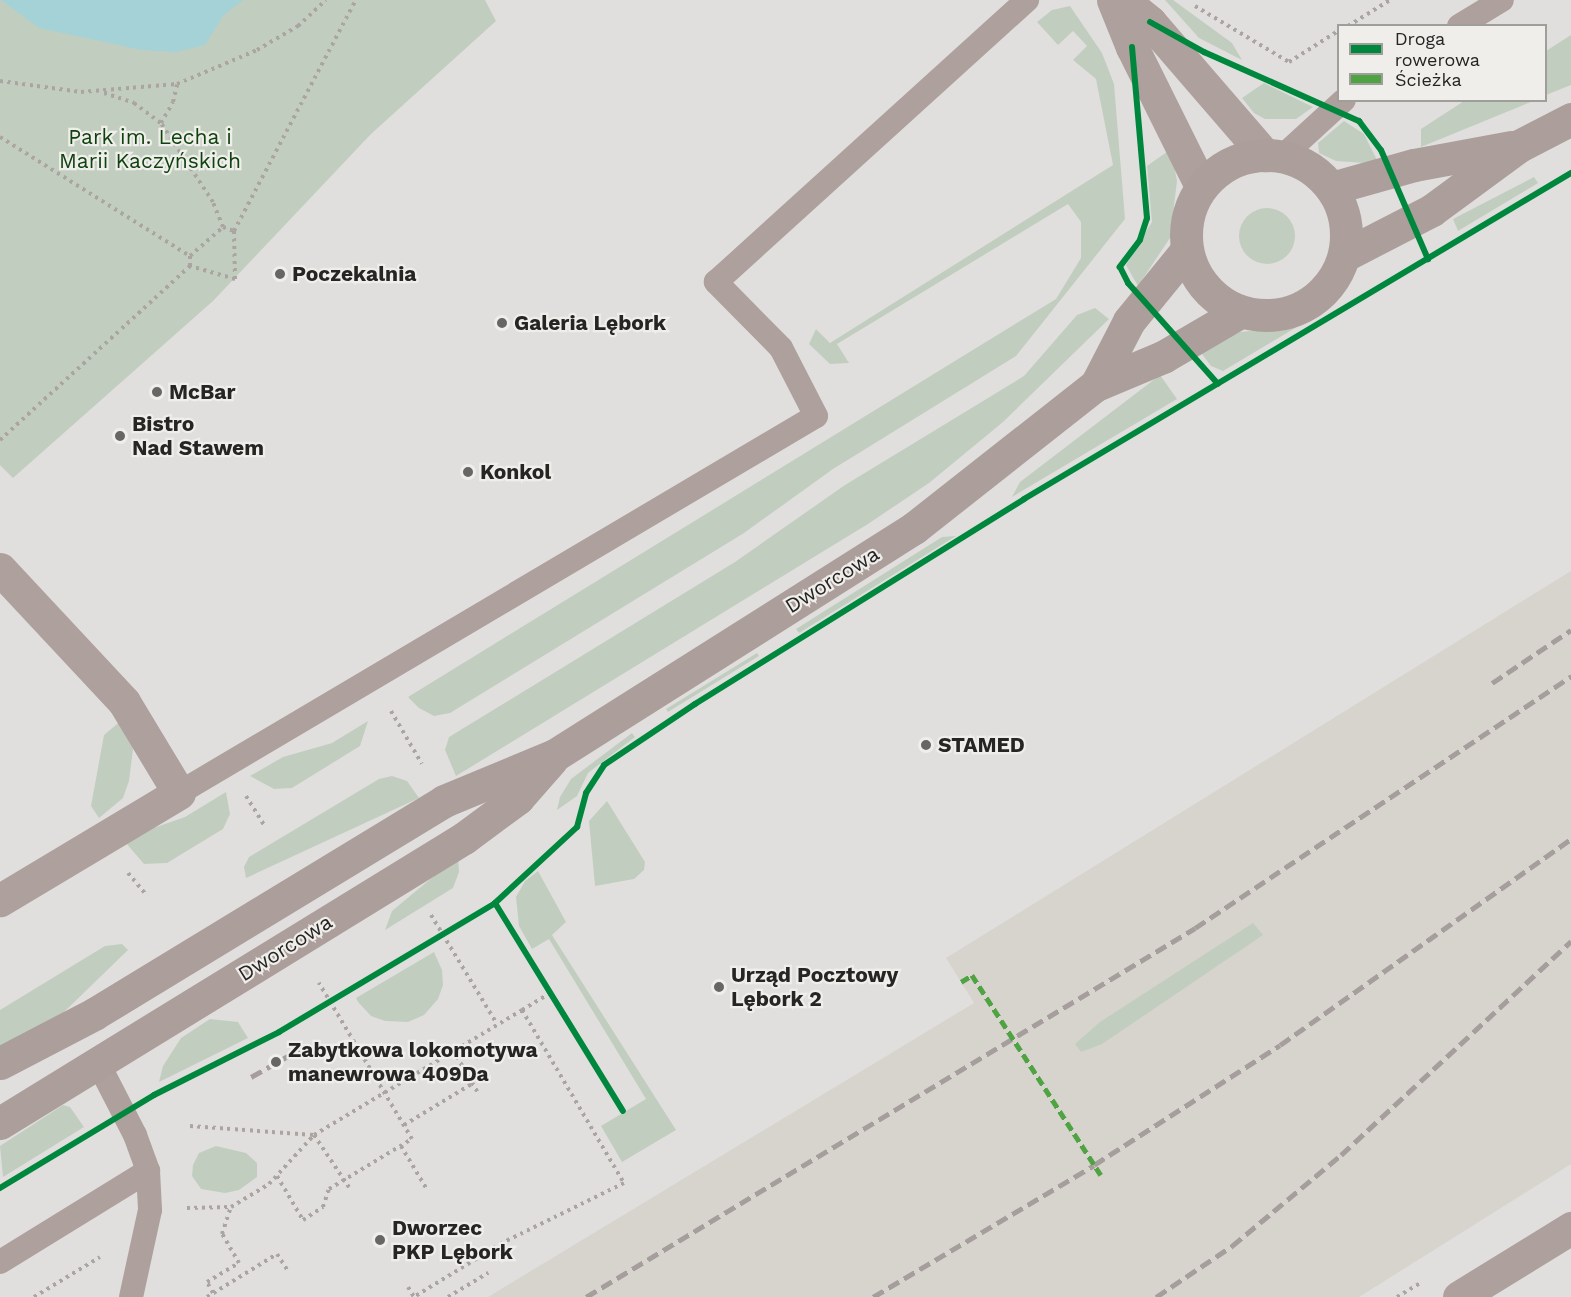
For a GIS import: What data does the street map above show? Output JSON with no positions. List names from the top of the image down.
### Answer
{
  "streets": {
    "street": ["Dworcowa"]
  },
  "parks": ["Park im. Lecha i Marii Kaczyńskich"],
  "places": [
    "Poczekalnia",
    "Galeria Lębork",
    "McBar",
    "Bistro Nad Stawem",
    "Konkol",
    "STAMED",
    "Urząd Pocztowy Lębork 2",
    "Zabytkowa lokomotywa manewrowa 409Da",
    "Dworzec PKP Lębork"
  ],
  "legend": ["Droga rowerowa", "Ścieżka"]
}
